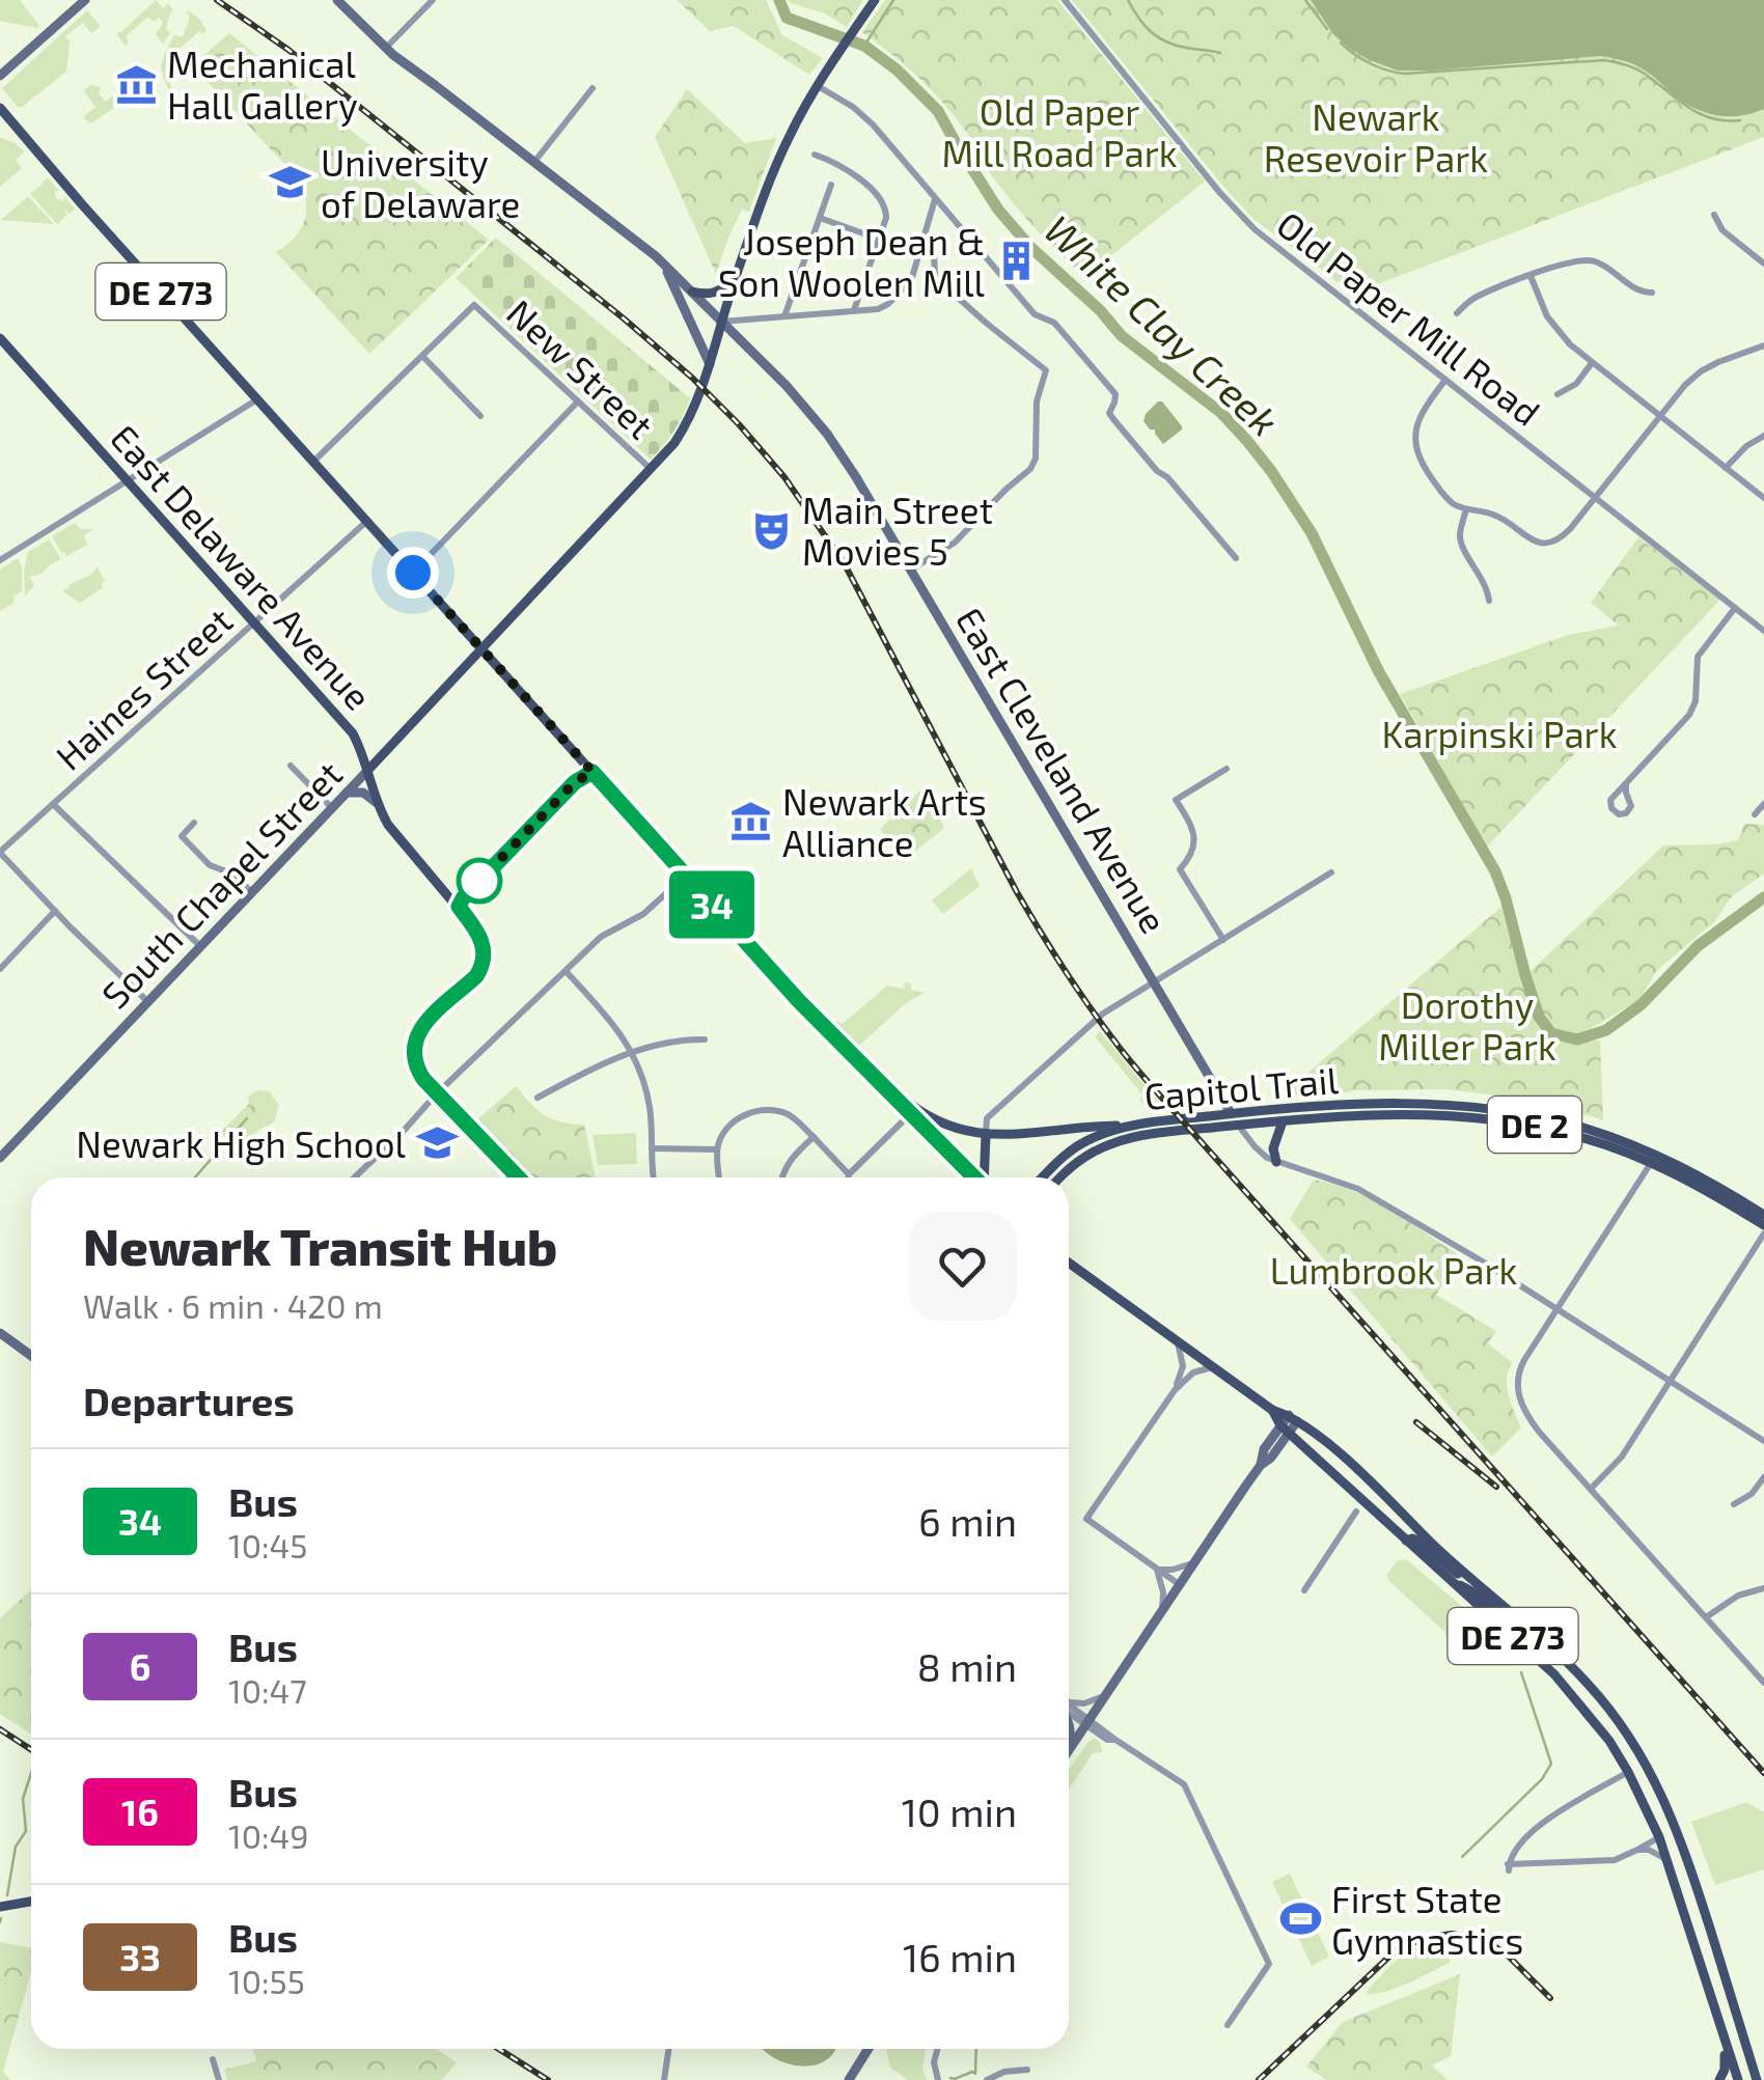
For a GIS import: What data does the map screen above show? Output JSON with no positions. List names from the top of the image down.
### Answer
{
  "streets": {
    "main road": [
      "DE 273",
      "East Delaware Avenue",
      "East Cleveland Avenue",
      "South Chapel Street",
      "Capitol Trail",
      "DE 2"
    ],
    "street": ["Old Paper Mill Road", "New Street", "Haines Street"]
  },
  "crossings": [
    ["DE 273", "Haines Street"],
    ["DE 273", "South Chapel Street"],
    ["New Street", "South Chapel Street"],
    ["East Delaware Avenue", "Haines Street"],
    ["East Delaware Avenue", "South Chapel Street"],
    ["East Cleveland Avenue", "South Chapel Street"],
    ["East Cleveland Avenue", "Capitol Trail"]
  ],
  "water": ["White Clay Creek"],
  "parks": [
    "Old Paper Mill Road Park",
    "Newark Resevoir Park",
    "Karpinski Park",
    "Dorothy Miller Park",
    "Lumbrook Park"
  ],
  "places": {
    "museum": ["Mechanical Hall Gallery", "Newark Arts Alliance"],
    "school or university": ["University of Delaware", "Newark High School"],
    "building": ["Joseph Dean & Son Woolen Mill"],
    "theatre": ["Main Street Movies 5"],
    "sports": ["First State Gymnastics"]
  },
  "lines": ["bus line 34"],
  "page": {
    "on_map": "34",
    "heading": [
      ["Newark Transit Hub", "Walk · 6 min · 420 m"],
      "Departures"
    ],
    "list": [
      {
        "mark": "34",
        "name": "Bus",
        "note": "10:45",
        "value": "6 min"
      },
      {
        "mark": "6",
        "name": "Bus",
        "note": "10:47",
        "value": "8 min"
      },
      {
        "mark": "16",
        "name": "Bus",
        "note": "10:49",
        "value": "10 min"
      },
      {
        "mark": "33",
        "name": "Bus",
        "note": "10:55",
        "value": "16 min"
      }
    ]
  }
}
